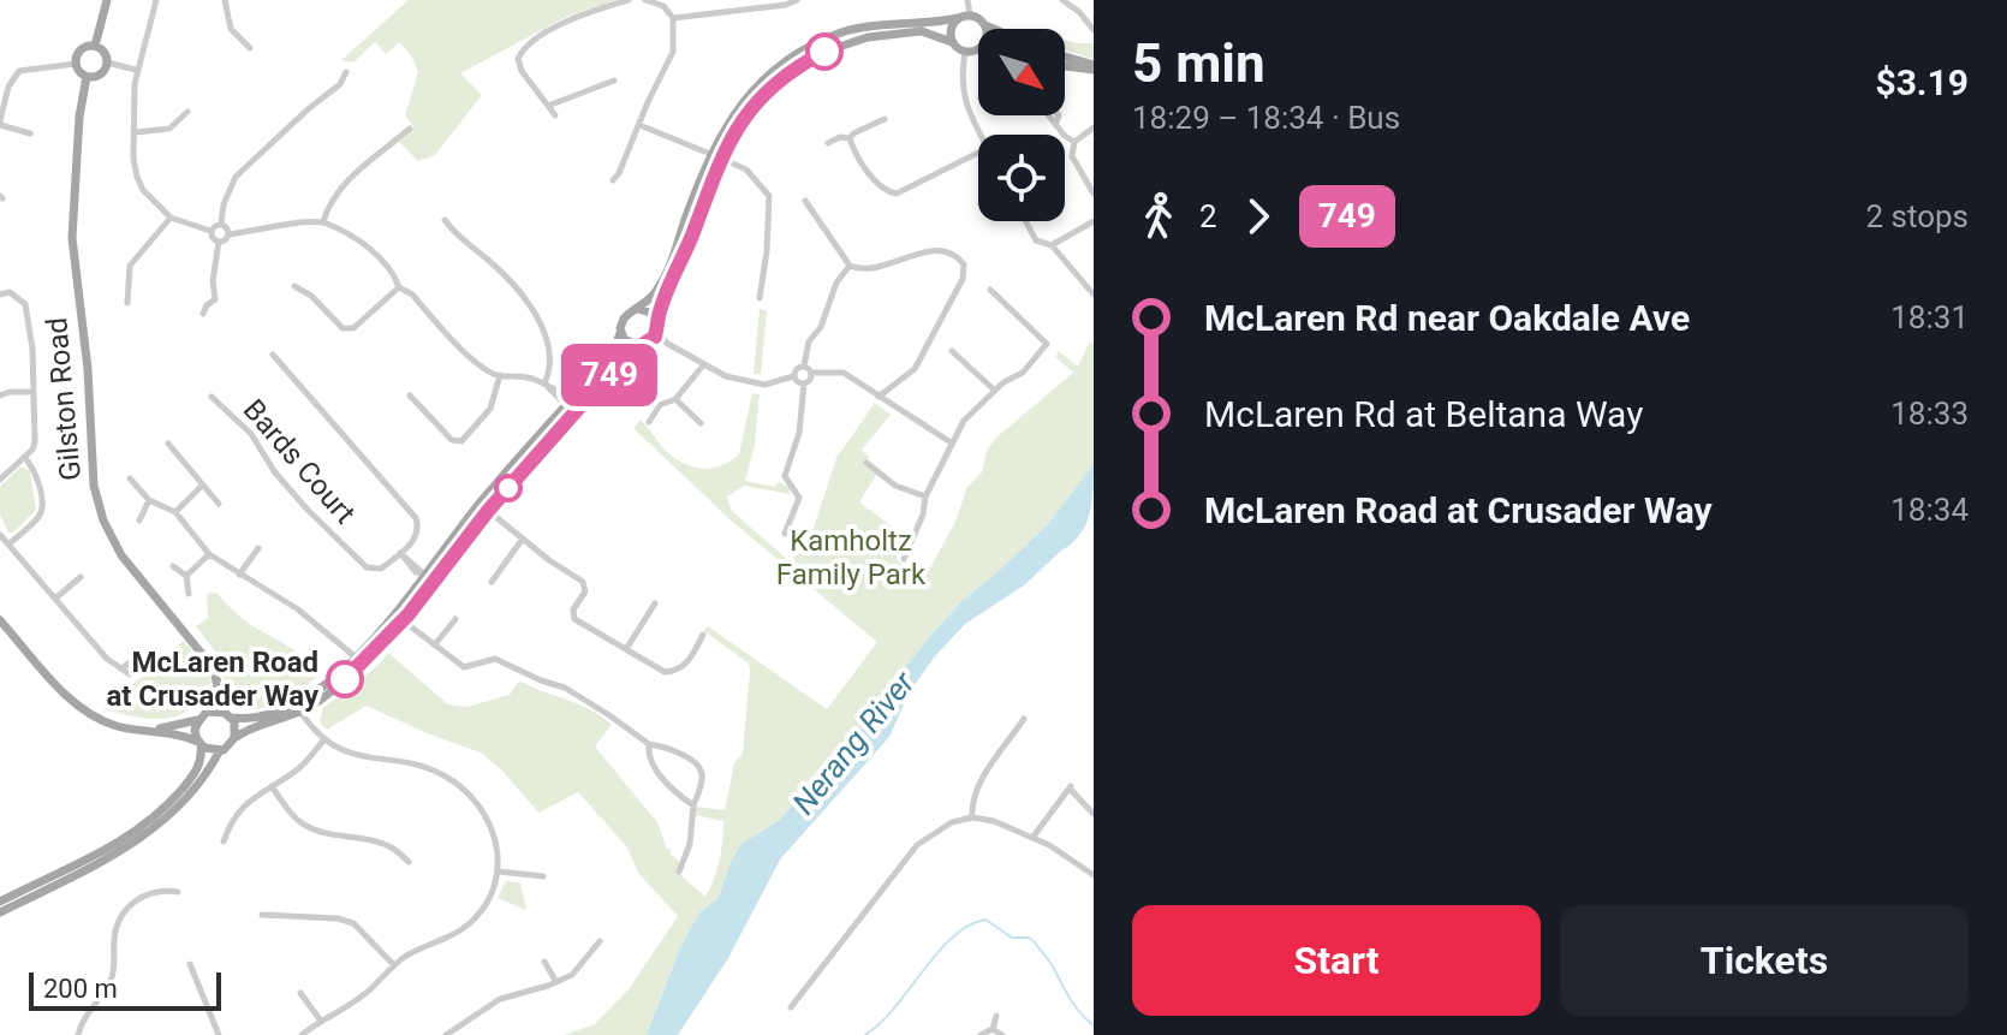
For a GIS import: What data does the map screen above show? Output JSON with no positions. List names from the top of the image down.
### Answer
{
  "streets": {
    "main road": ["Gilston Road"],
    "street": ["Bards Court"]
  },
  "water": ["Nerang River"],
  "parks": ["Kamholtz Family Park"],
  "places": ["McLaren Road at Crusader Way"],
  "lines": ["bus line 749"],
  "scale_bar": "200 m",
  "north": "bottom right",
  "page": {
    "on_map": "749",
    "heading": ["5 min", "18:29 – 18:34 · Bus", "$3.19"],
    "legs": ["2", "749", "2 stops"],
    "list": [
      {
        "name": "McLaren Rd near Oakdale Ave",
        "value": "18:31"
      },
      {
        "name": "McLaren Rd at Beltana Way",
        "value": "18:33"
      },
      {
        "name": "McLaren Road at Crusader Way",
        "value": "18:34"
      }
    ],
    "buttons": ["Start", "Tickets"],
    "scale": "200 m"
  }
}
